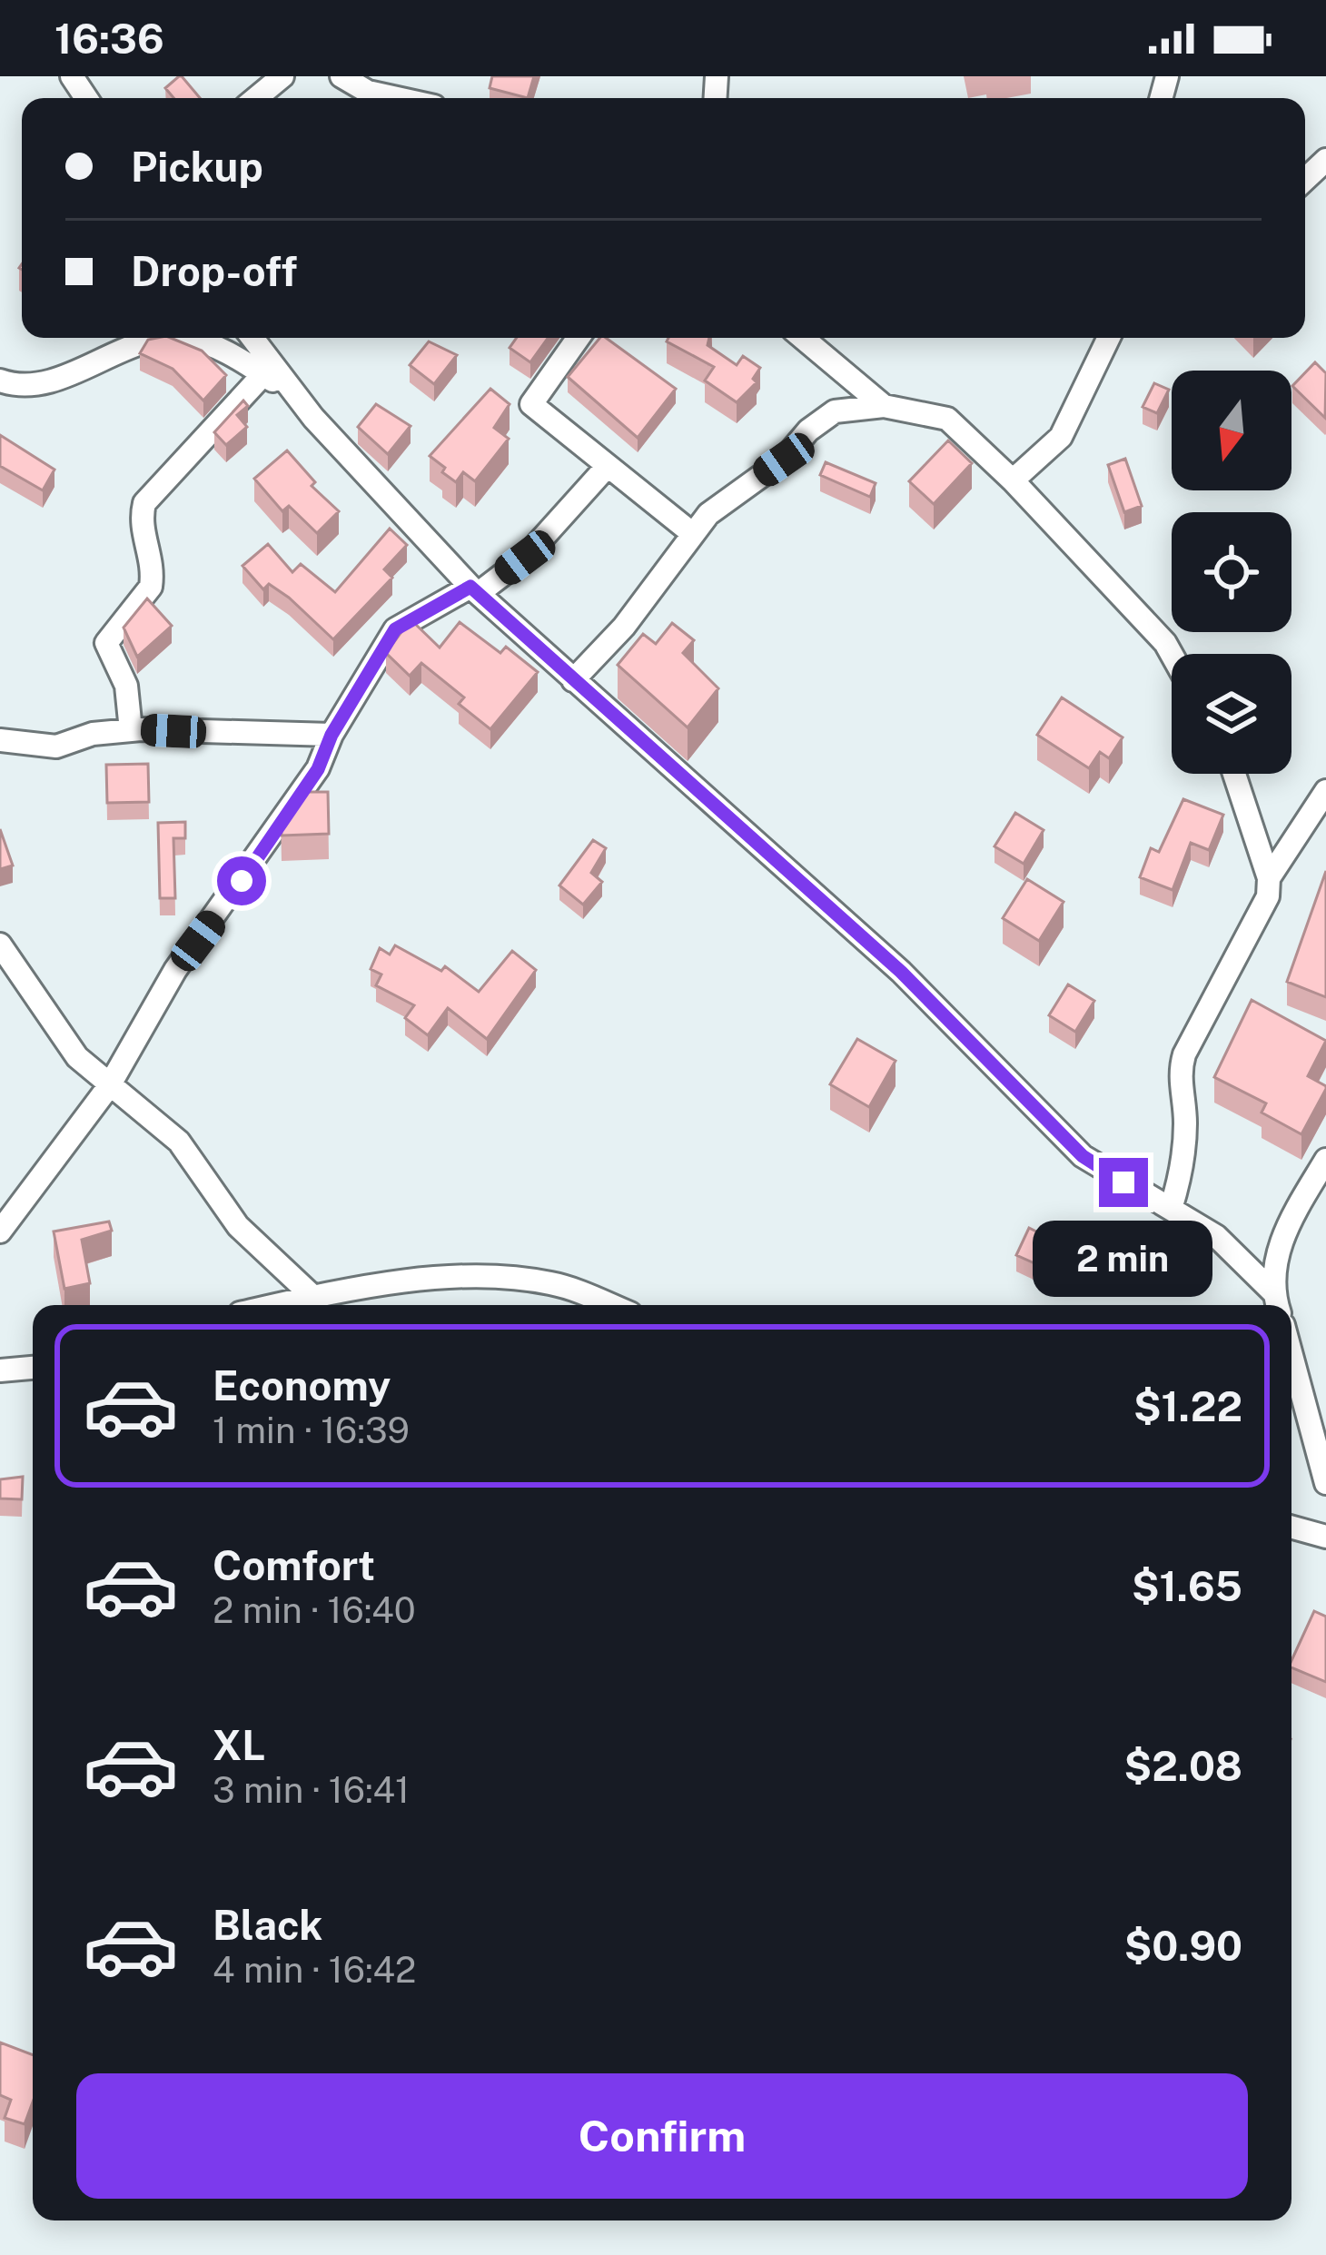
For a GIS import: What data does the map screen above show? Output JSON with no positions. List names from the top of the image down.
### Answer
{
  "north": "bottom",
  "page": {
    "status": "16:36",
    "banner": ["Pickup", "Drop-off"],
    "bubble": "2 min",
    "list": [
      {
        "name": "Economy",
        "note": "1 min · 16:39",
        "value": "$1.22"
      },
      {
        "name": "Comfort",
        "note": "2 min · 16:40",
        "value": "$1.65"
      },
      {
        "name": "XL",
        "note": "3 min · 16:41",
        "value": "$2.08"
      },
      {
        "name": "Black",
        "note": "4 min · 16:42",
        "value": "$0.90"
      }
    ],
    "buttons": "Confirm"
  }
}
